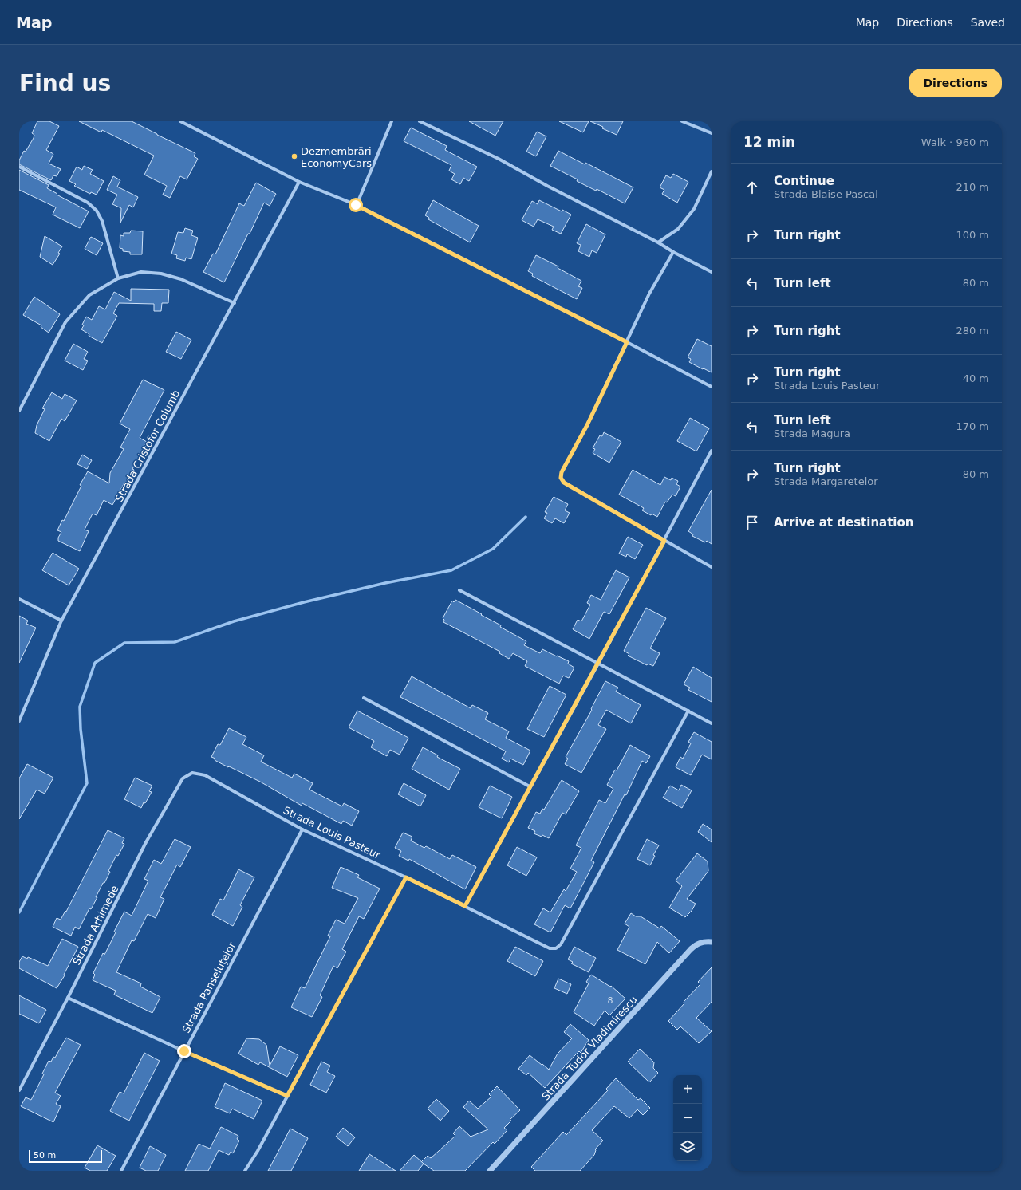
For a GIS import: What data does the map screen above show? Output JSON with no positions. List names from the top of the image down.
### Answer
{
  "streets": {
    "street": [
      "Strada Cristofor Columb",
      "Strada Louis Pasteur",
      "Strada Arhimede",
      "Strada Panseluțelor",
      "Strada Tudor Vladimirescu"
    ]
  },
  "crossings": [
    ["Strada Louis Pasteur", "Strada Arhimede"],
    ["Strada Louis Pasteur", "Strada Panseluțelor"]
  ],
  "places": ["Dezmembrări EconomyCars"],
  "house_numbers": ["8"],
  "scale_bar": "50 m",
  "page": {
    "header": "Map",
    "nav": ["Map", "Directions", "Saved"],
    "buttons": "Directions",
    "title": "Find us",
    "heading": ["12 min", "Walk · 960 m"],
    "list": [
      ["Continue", "Strada Blaise Pascal", "210 m"],
      ["Turn right", "100 m"],
      ["Turn left", "80 m"],
      ["Turn right", "280 m"],
      ["Turn right", "Strada Louis Pasteur", "40 m"],
      ["Turn left", "Strada Magura", "170 m"],
      ["Turn right", "Strada Margaretelor", "80 m"],
      "Arrive at destination"
    ],
    "map_buttons": ["+", "−"],
    "scale": "50 m"
  }
}
